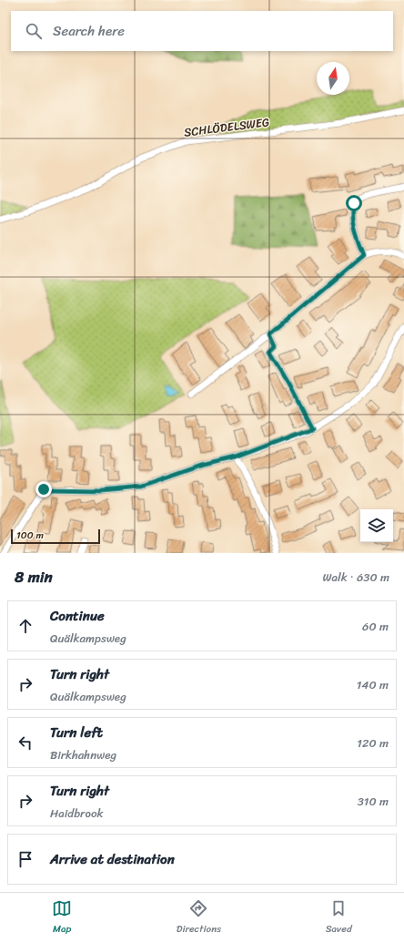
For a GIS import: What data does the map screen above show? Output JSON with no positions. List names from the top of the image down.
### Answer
{
  "streets": {
    "street": ["SCHLÖDELSWEG"]
  },
  "scale_bar": "100 m",
  "north": "top",
  "page": {
    "search": "Search here",
    "scale": "100 m",
    "heading": ["8 min", "Walk · 630 m"],
    "list": [
      ["Continue", "Quälkampsweg", "60 m"],
      ["Turn right", "Quälkampsweg", "140 m"],
      ["Turn left", "Birkhahnweg", "120 m"],
      ["Turn right", "Haidbrook", "310 m"],
      "Arrive at destination"
    ],
    "nav": ["Map", "Directions", "Saved"]
  }
}
